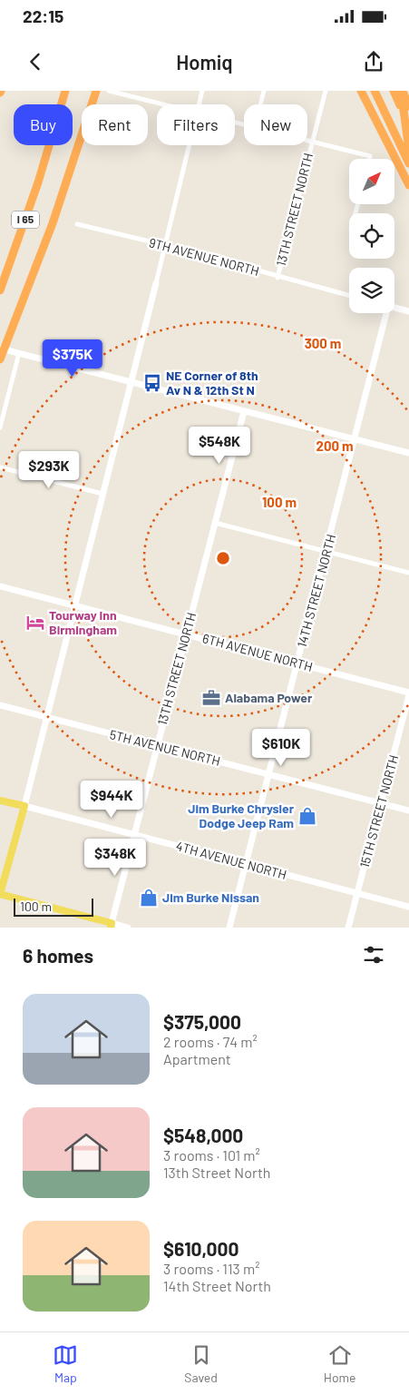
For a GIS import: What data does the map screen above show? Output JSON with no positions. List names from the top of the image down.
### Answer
{
  "streets": {
    "highway": ["I 65"],
    "main road": ["4TH AVENUE NORTH"],
    "street": [
      "13TH STREET NORTH",
      "9TH AVENUE NORTH",
      "14TH STREET NORTH",
      "6TH AVENUE NORTH",
      "5TH AVENUE NORTH",
      "15TH STREET NORTH"
    ]
  },
  "crossings": [
    ["13TH STREET NORTH", "9TH AVENUE NORTH"],
    ["13TH STREET NORTH", "6TH AVENUE NORTH"],
    ["13TH STREET NORTH", "5TH AVENUE NORTH"],
    ["13TH STREET NORTH", "4TH AVENUE NORTH"],
    ["14TH STREET NORTH", "6TH AVENUE NORTH"],
    ["14TH STREET NORTH", "5TH AVENUE NORTH"],
    ["14TH STREET NORTH", "4TH AVENUE NORTH"],
    ["6TH AVENUE NORTH", "15TH STREET NORTH"],
    ["5TH AVENUE NORTH", "15TH STREET NORTH"],
    ["15TH STREET NORTH", "4TH AVENUE NORTH"]
  ],
  "places": {
    "bus stop": ["NE Corner of 8th Av N & 12th St N"],
    "hotel": ["Tourway Inn Birmingham"],
    "office": ["Alabama Power"],
    "shop": ["Jim Burke Chrysler Dodge Jeep Ram", "Jim Burke Nissan"]
  },
  "scale_bar": "100 m",
  "north": "top right",
  "page": {
    "status": "22:15",
    "header": "Homiq",
    "chip": [
      "Buy",
      "Rent",
      "Filters",
      "New"
    ],
    "price": [
      "$375K",
      "$548K",
      "$293K",
      "$610K",
      "$944K",
      "$348K"
    ],
    "scale": "100 m",
    "heading": "6 homes",
    "list": [
      {
        "name": "$375,000",
        "note": "2 rooms · 74 m² · Apartment"
      },
      {
        "name": "$548,000",
        "note": "3 rooms · 101 m² · 13th Street North"
      },
      {
        "name": "$610,000",
        "note": "3 rooms · 113 m² · 14th Street North"
      }
    ],
    "tabs": ["Map", "Saved", "Home"]
  },
  "rings": ["300 m", "200 m", "100 m"]
}
